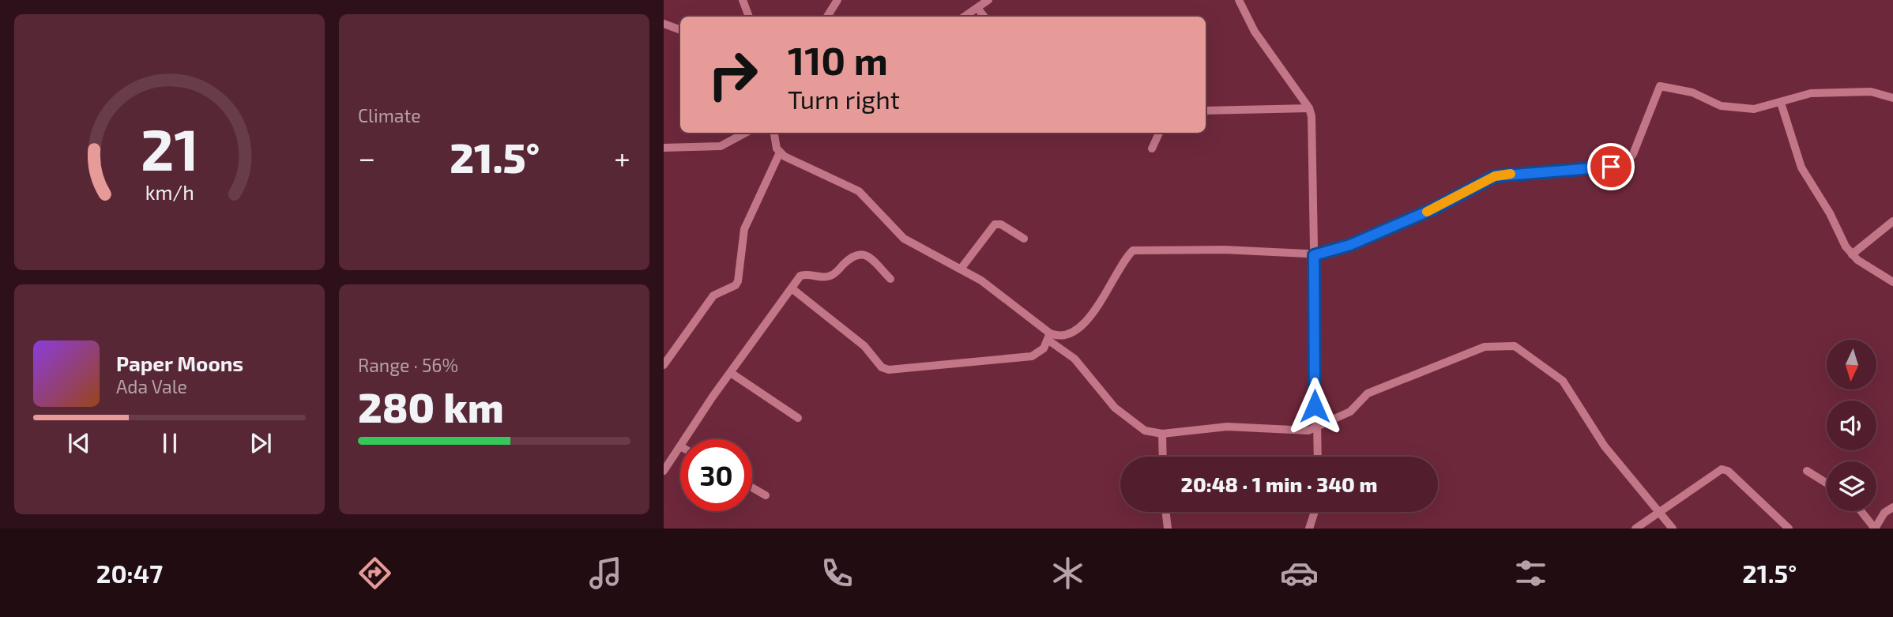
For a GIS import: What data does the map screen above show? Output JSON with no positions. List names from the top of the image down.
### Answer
{
  "north": "bottom",
  "page": {
    "tile": [
      "Climate",
      ["Range · 56%", "280 km"]
    ],
    "turn": ["110 m", "Turn right"],
    "heat": ["−", "21.5°", "+"],
    "song": ["Paper Moons", "Ada Vale"],
    "limit": "30",
    "trip": "20:48 · 1 min · 340 m",
    "tabs": ["20:47", "21.5°"],
    "gauge": ["21", "km/h"]
  }
}
